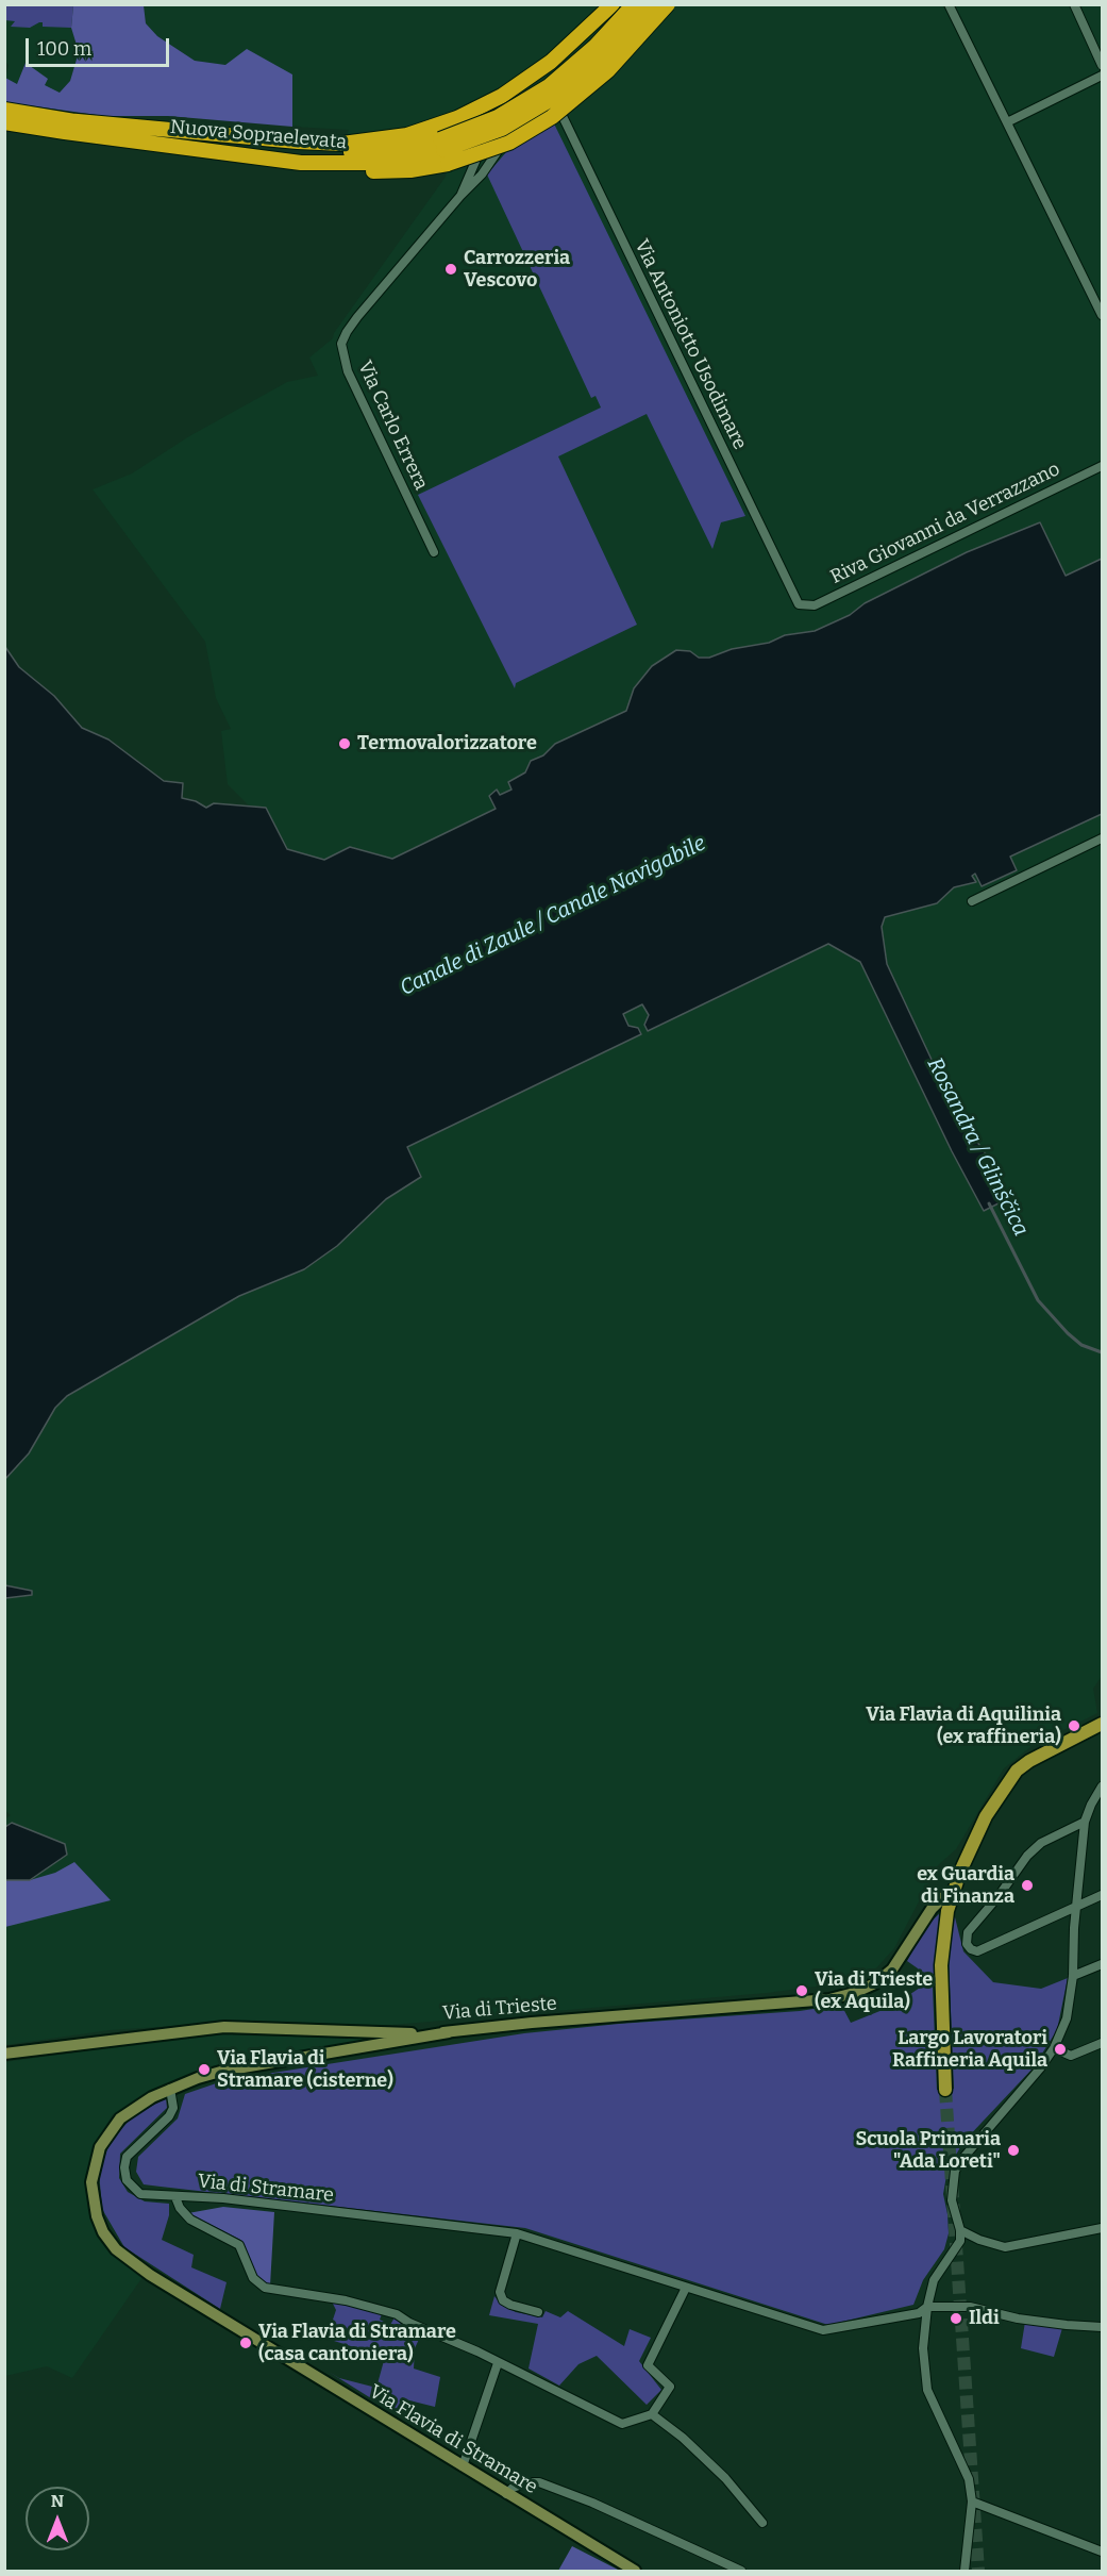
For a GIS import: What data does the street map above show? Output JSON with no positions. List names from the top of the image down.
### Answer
{
  "streets": {
    "highway": ["Nuova Sopraelevata"],
    "street": [
      "Via Antoniotto Usodimare",
      "Via Carlo Errera",
      "Riva Giovanni da Verrazzano",
      "Via di Trieste",
      "Via di Stramare",
      "Via Flavia di Stramare"
    ]
  },
  "crossings": [
    ["Nuova Sopraelevata", "Via Carlo Errera"],
    ["Via Antoniotto Usodimare", "Via Carlo Errera"],
    ["Via Antoniotto Usodimare", "Riva Giovanni da Verrazzano"],
    ["Via di Trieste", "Via Flavia di Stramare"],
    ["Via di Stramare", "Via Flavia di Stramare"]
  ],
  "water": ["Canale di Zaule / Canale Navigabile", "Rosandra / Glinščica"],
  "places": [
    "Carrozzeria Vescovo",
    "Termovalorizzatore",
    "Via Flavia di Aquilinia (ex raffineria)",
    "ex Guardia di Finanza",
    "Via di Trieste (ex Aquila)",
    "Largo Lavoratori Raffineria Aquila",
    "Via Flavia di Stramare (cisterne)",
    "Scuola Primaria \"Ada Loreti\"",
    "Ildi",
    "Via Flavia di Stramare (casa cantoniera)"
  ],
  "scale_bar": "100 m",
  "north": "top"
}
